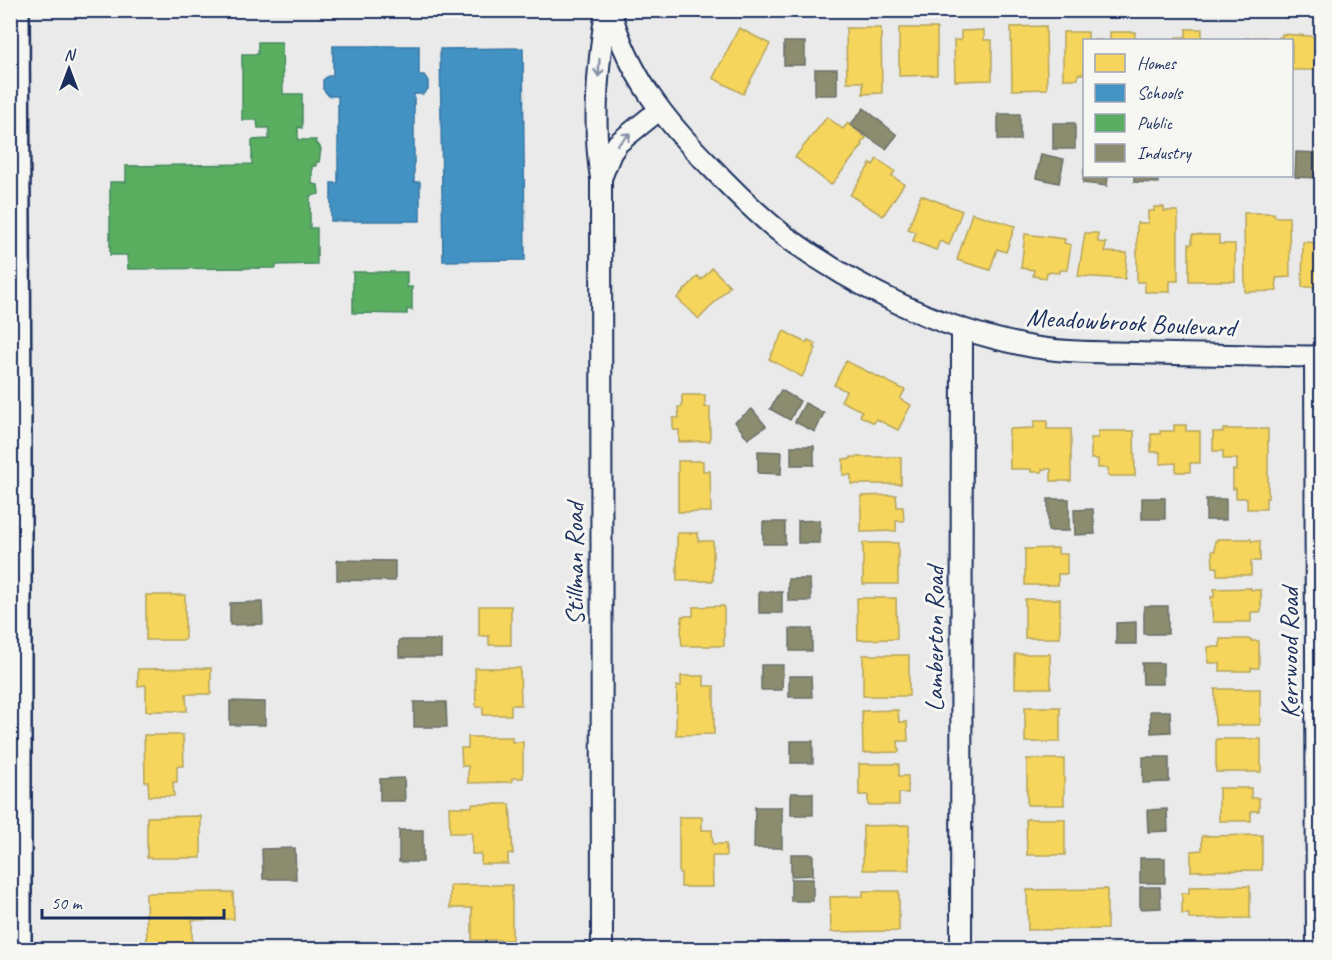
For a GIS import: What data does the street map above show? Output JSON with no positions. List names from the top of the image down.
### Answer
{
  "streets": {
    "street": [
      "Meadowbrook Boulevard",
      "Stillman Road",
      "Lamberton Road",
      "Kerrwood Road"
    ]
  },
  "crossings": [
    ["Meadowbrook Boulevard", "Stillman Road"],
    ["Meadowbrook Boulevard", "Lamberton Road"],
    ["Meadowbrook Boulevard", "Kerrwood Road"]
  ],
  "legend": [
    "Homes",
    "Schools",
    "Public",
    "Industry"
  ],
  "scale_bar": "50 m",
  "north": "top"
}
